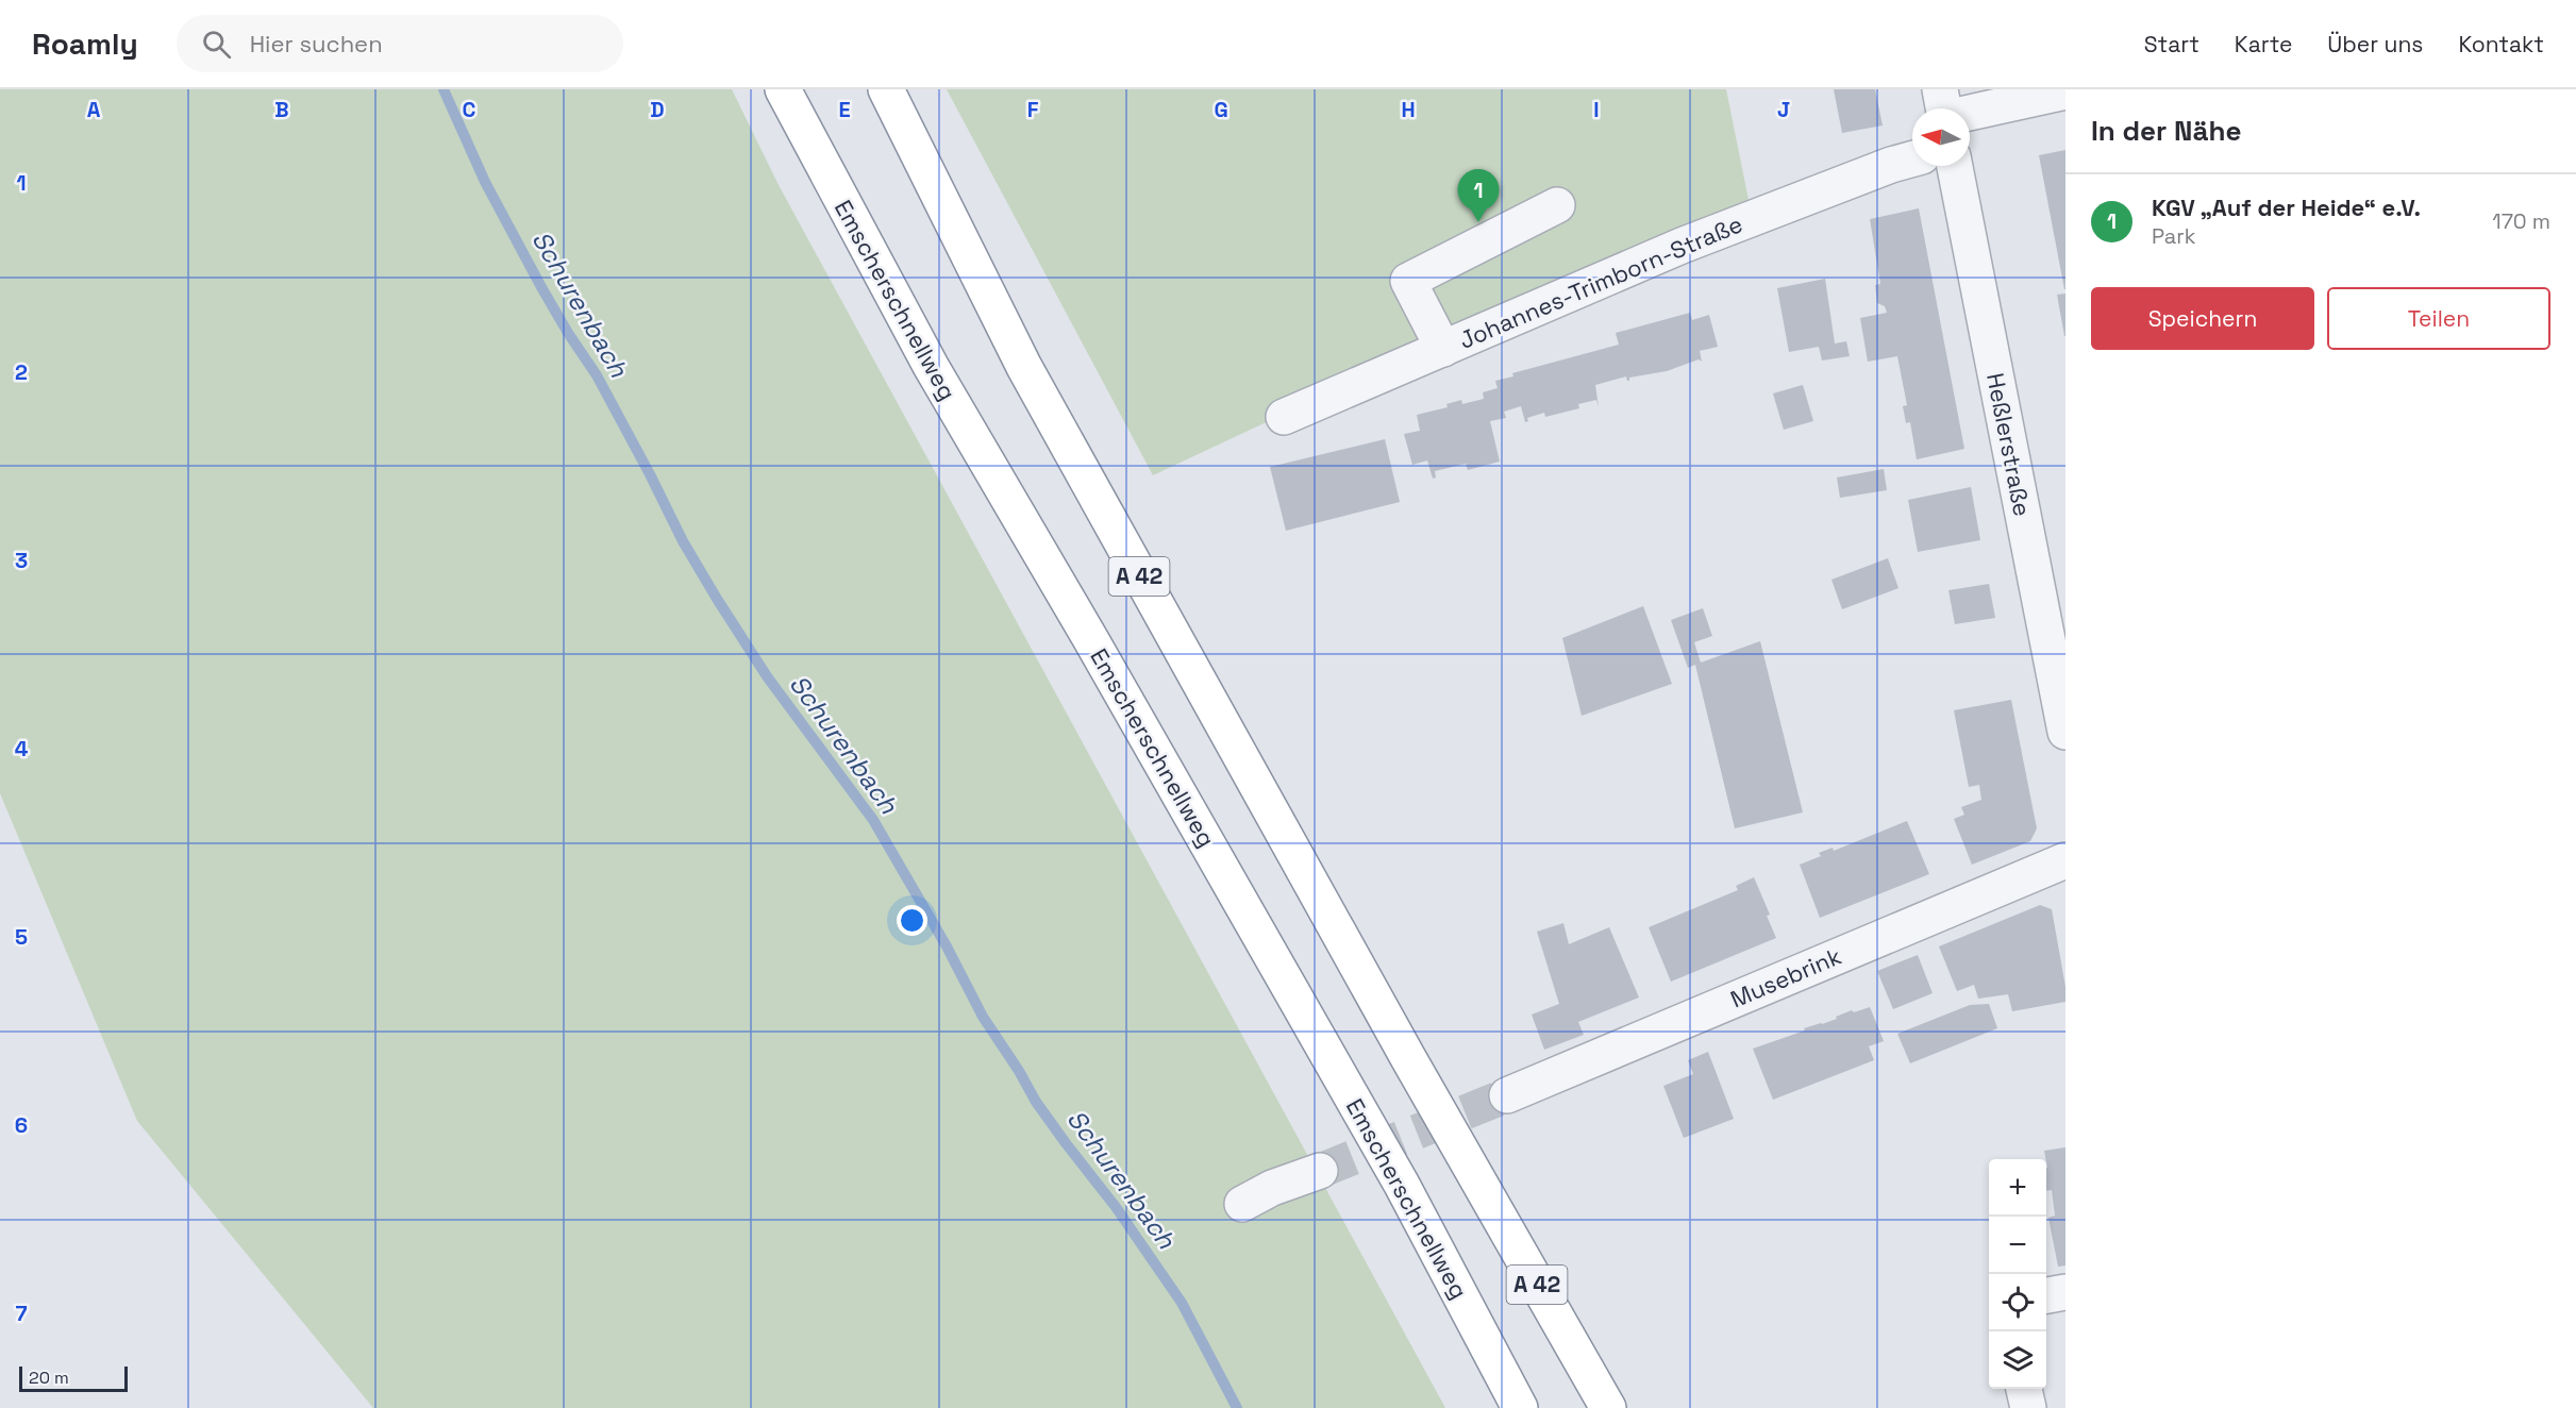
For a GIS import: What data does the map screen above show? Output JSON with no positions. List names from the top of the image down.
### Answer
{
  "streets": {
    "highway": ["Emscherschnellweg", "A 42"],
    "street": ["Johannes-Trimborn-Straße", "Heßlerstraße", "Musebrink"]
  },
  "water": ["Schurenbach"],
  "scale_bar": "20 m",
  "north": "left",
  "page": {
    "header": "Roamly",
    "search": "Hier suchen",
    "nav": [
      "Start",
      "Karte",
      "Über uns",
      "Kontakt"
    ],
    "heading": "In der Nähe",
    "pins": "1",
    "list": [
      {
        "mark": "1",
        "name": "KGV „Auf der Heide“ e.V.",
        "note": "Park",
        "value": "170 m"
      }
    ],
    "buttons": ["Speichern", "Teilen"],
    "map_buttons": ["+", "−"],
    "scale": "20 m"
  },
  "grid": {
    "columns": [
      "A",
      "B",
      "C",
      "D",
      "E",
      "F",
      "G",
      "H",
      "I",
      "J"
    ],
    "rows": [
      "1",
      "2",
      "3",
      "4",
      "5",
      "6",
      "7"
    ]
  }
}
